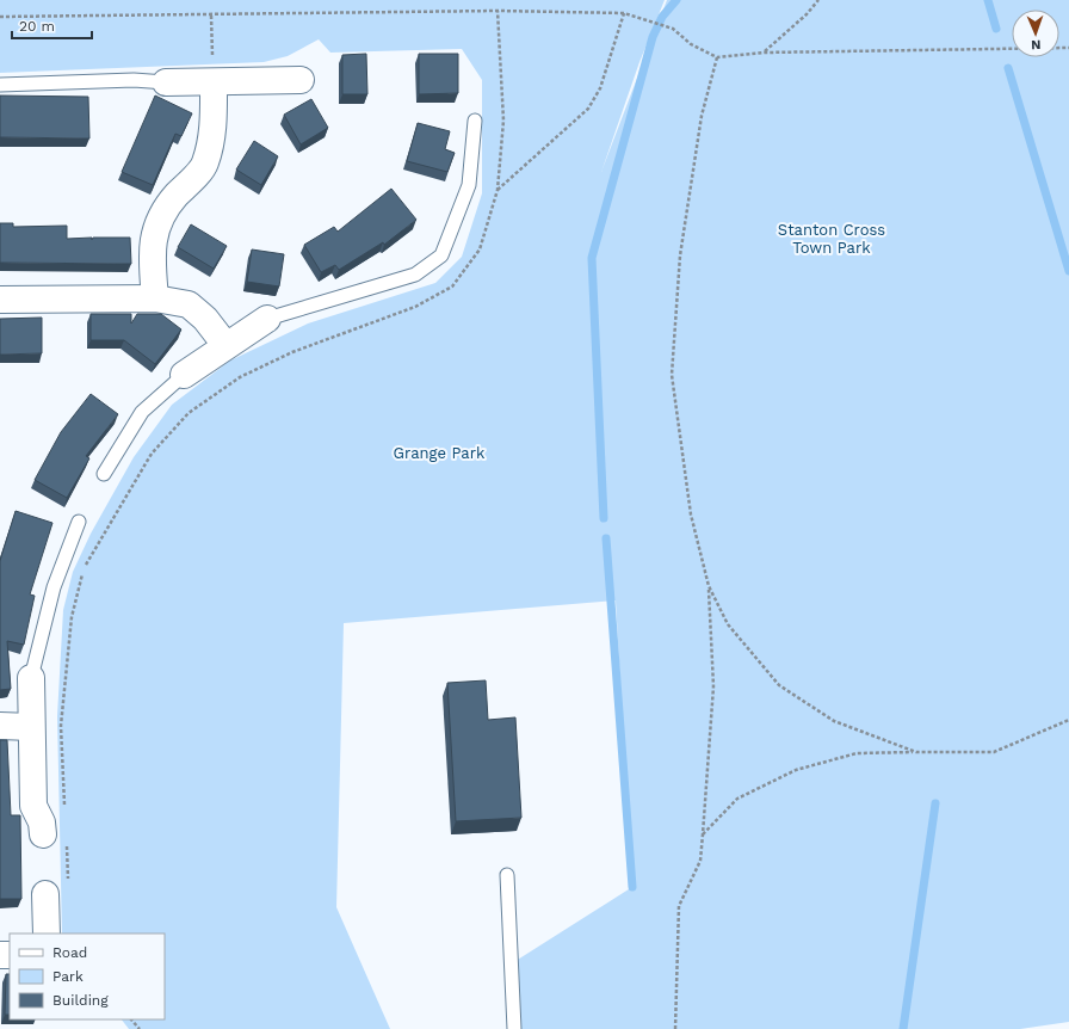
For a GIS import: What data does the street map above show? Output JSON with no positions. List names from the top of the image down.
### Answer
{
  "parks": ["Stanton Cross Town Park", "Grange Park"],
  "legend": ["Road", "Park", "Building"],
  "scale_bar": "20 m",
  "north": "bottom"
}
